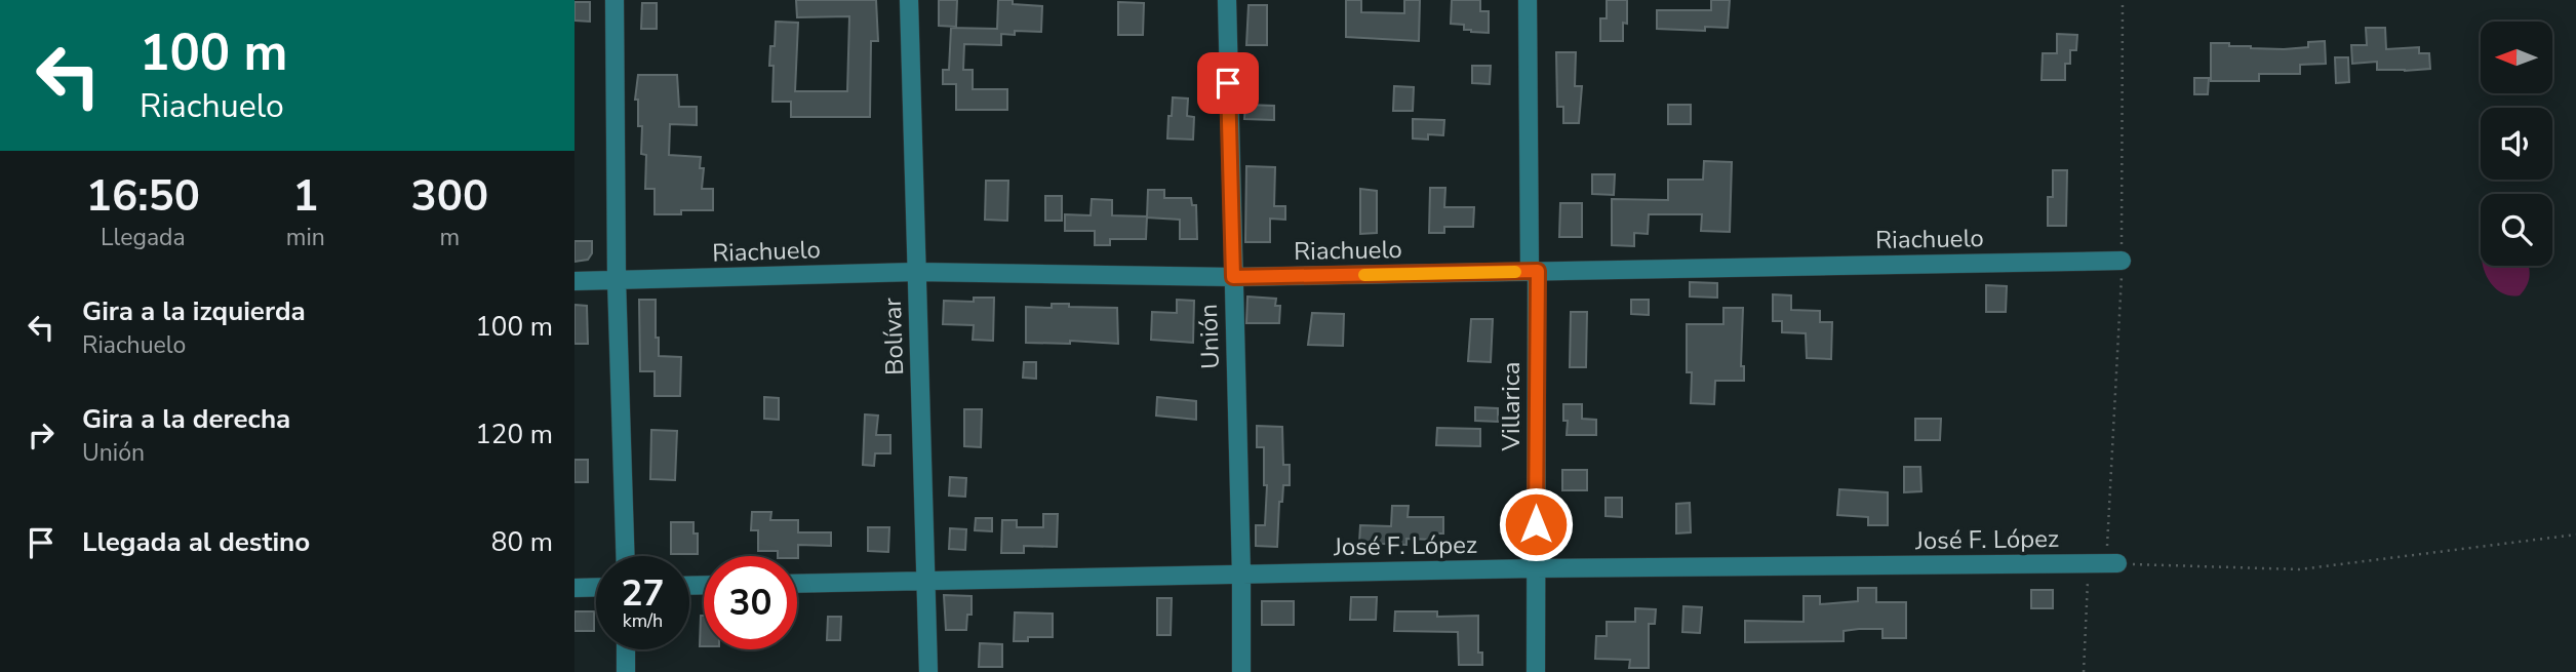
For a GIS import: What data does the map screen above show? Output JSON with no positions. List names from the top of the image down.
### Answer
{
  "streets": {
    "street": [
      "Riachuelo",
      "Bolívar",
      "Unión",
      "Villarica",
      "José F. López"
    ]
  },
  "crossings": [
    ["Riachuelo", "Bolívar"],
    ["Riachuelo", "Unión"],
    ["Riachuelo", "Villarica"],
    ["Bolívar", "José F. López"],
    ["Unión", "José F. López"],
    ["Villarica", "José F. López"]
  ],
  "north": "left",
  "page": {
    "turn": ["100 m", "Riachuelo"],
    "eta": [
      "16:50",
      "Llegada",
      "1",
      "min",
      "300",
      "m"
    ],
    "list": [
      {
        "name": "Gira a la izquierda",
        "note": "Riachuelo",
        "value": "100 m"
      },
      {
        "name": "Gira a la derecha",
        "note": "Unión",
        "value": "120 m"
      },
      {
        "name": "Llegada al destino",
        "value": "80 m"
      }
    ],
    "speed": "27 km/h",
    "limit": "30"
  }
}
